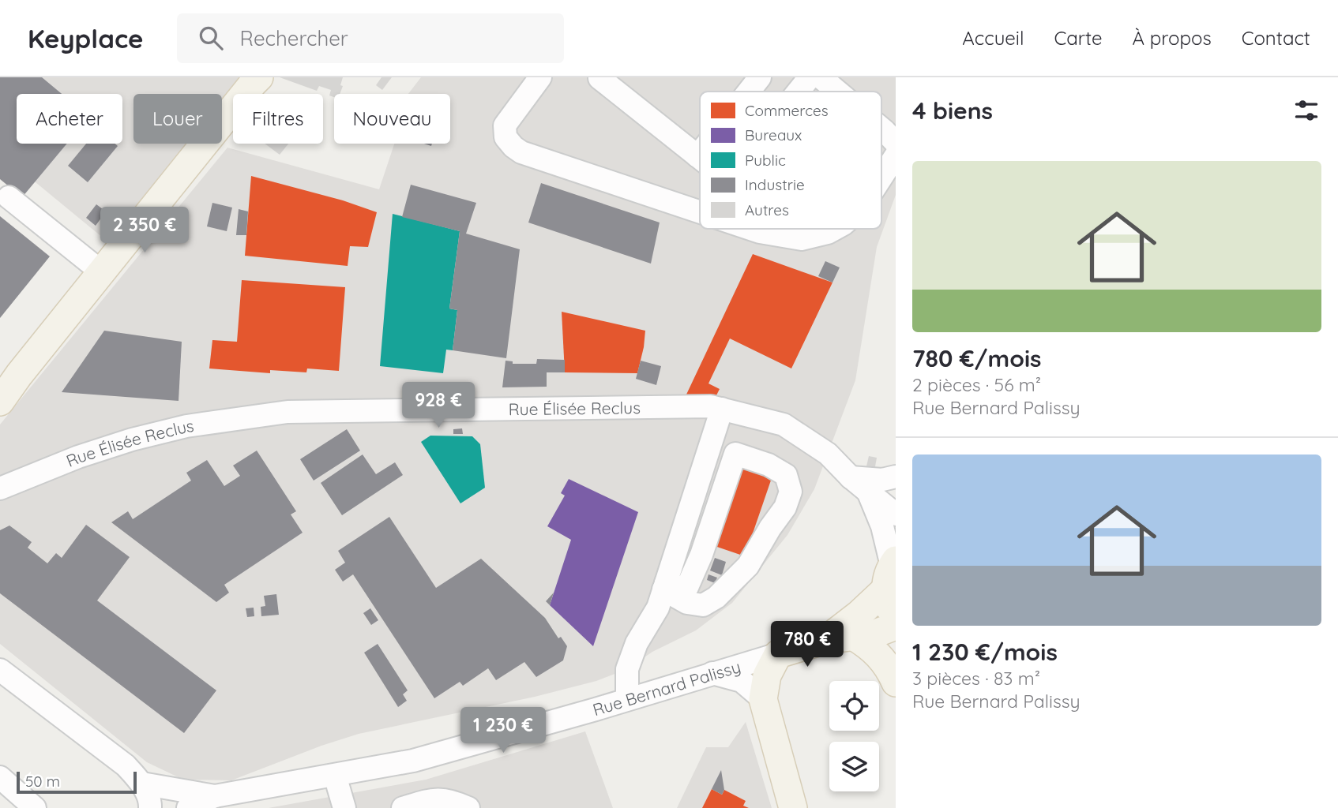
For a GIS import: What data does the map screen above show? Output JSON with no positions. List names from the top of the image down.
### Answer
{
  "streets": {
    "main road": ["Rue Bernard Palissy"],
    "street": ["Rue Élisée Reclus"]
  },
  "crossings": [
    ["Rue Élisée Reclus", "Rue Bernard Palissy"]
  ],
  "legend": [
    "Commerces",
    "Bureaux",
    "Public",
    "Industrie",
    "Autres"
  ],
  "scale_bar": "50 m",
  "page": {
    "header": "Keyplace",
    "search": "Rechercher",
    "nav": [
      "Accueil",
      "Carte",
      "À propos",
      "Contact"
    ],
    "heading": "4 biens",
    "chip": [
      "Acheter",
      "Louer",
      "Filtres",
      "Nouveau"
    ],
    "list": [
      {
        "name": "780 €/mois",
        "note": "2 pièces · 56 m² · Rue Bernard Palissy"
      },
      {
        "name": "1 230 €/mois",
        "note": "3 pièces · 83 m² · Rue Bernard Palissy"
      }
    ],
    "price": [
      "2 350 €",
      "928 €",
      "780 €",
      "1 230 €"
    ],
    "scale": "50 m"
  }
}
